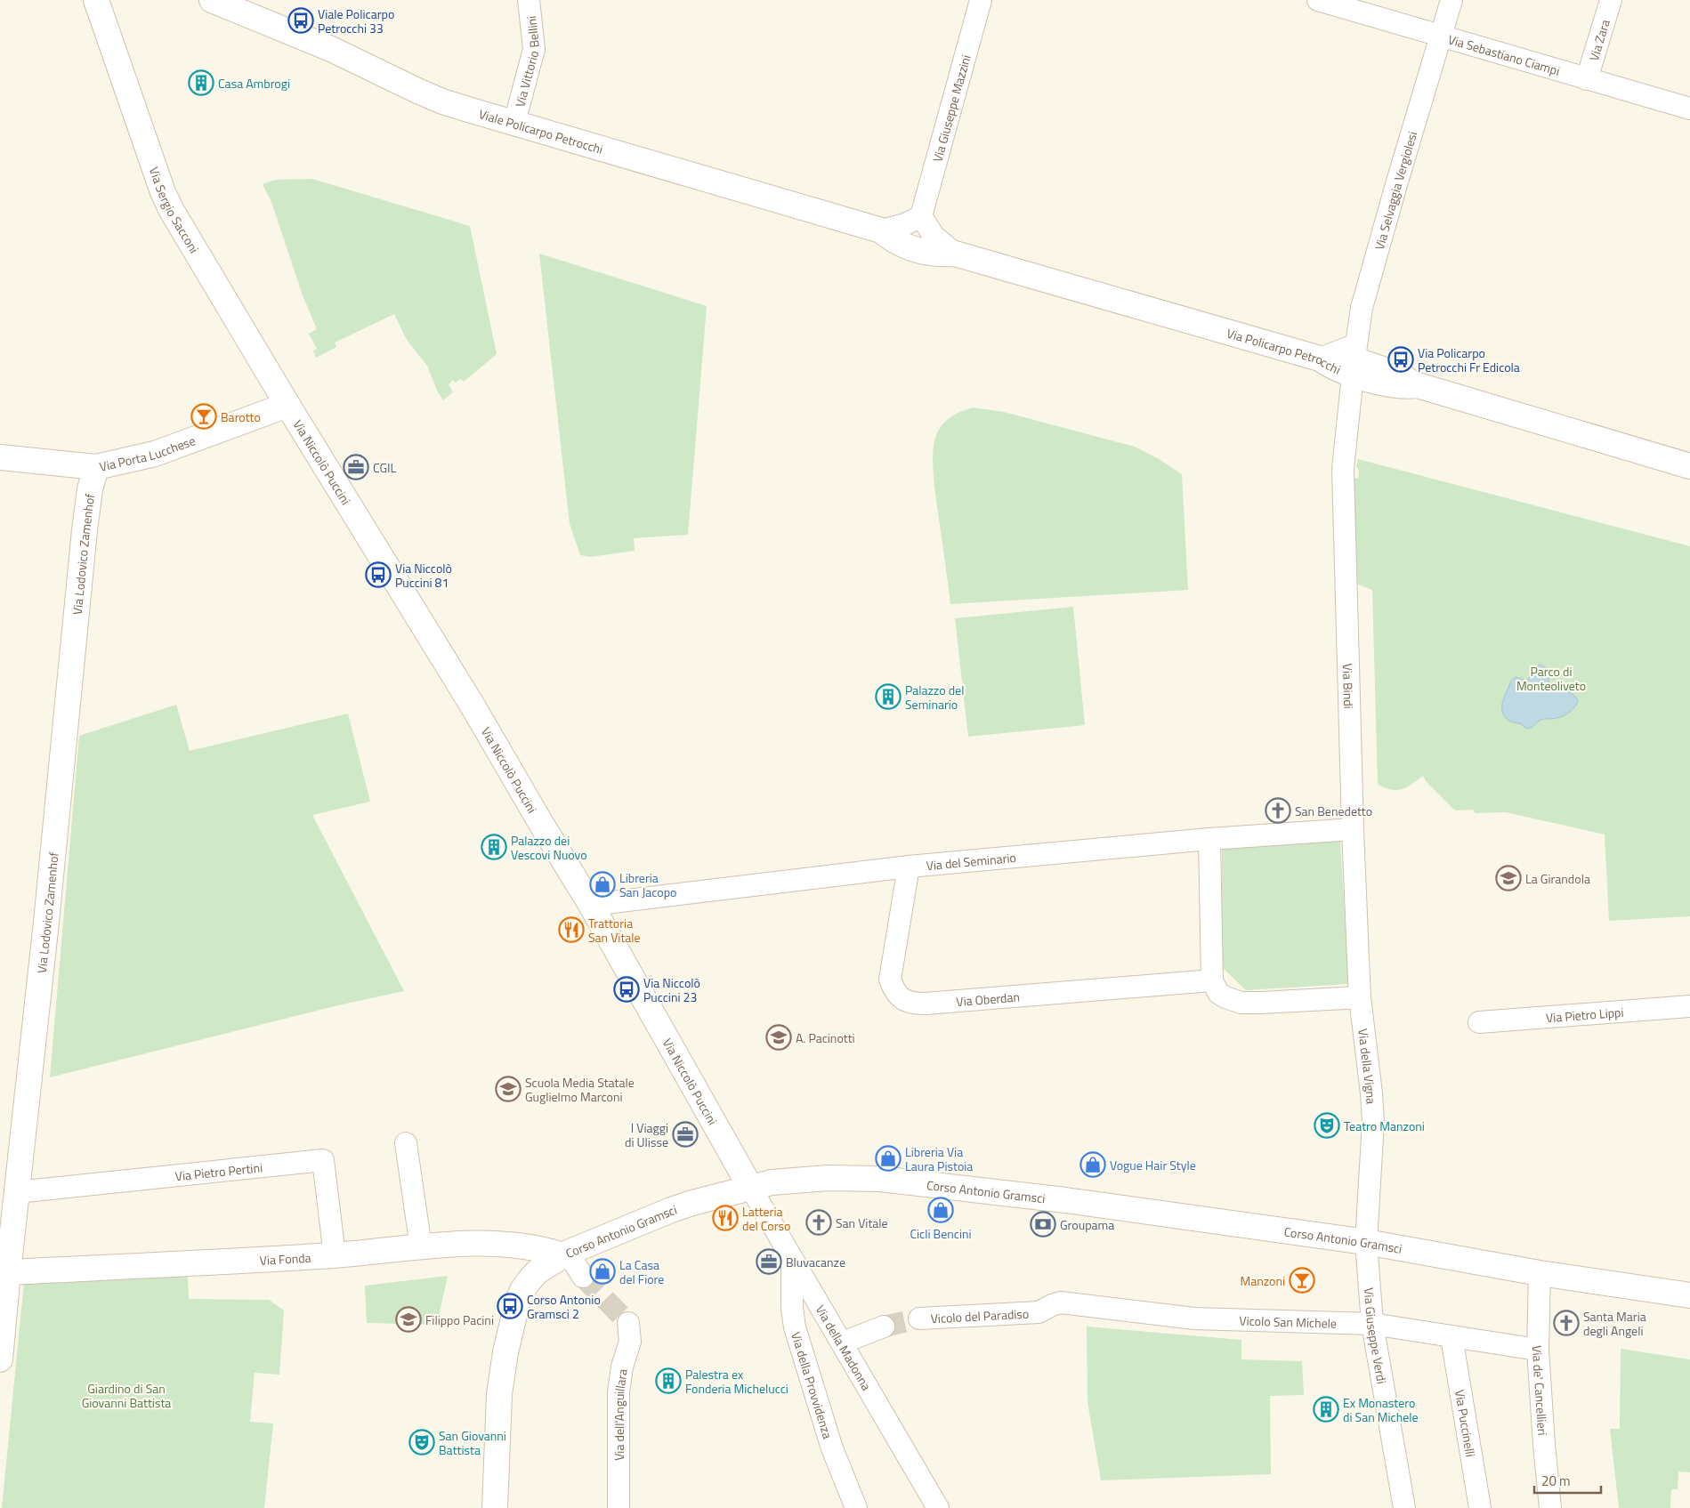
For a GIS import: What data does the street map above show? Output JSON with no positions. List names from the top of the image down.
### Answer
{
  "streets": {
    "street": [
      "Via Zara",
      "Via Sebastiano Ciampi",
      "Via Vittorio Bellini",
      "Via Giuseppe Mazzini",
      "Viale Policarpo Petrocchi",
      "Via Selvaggia Vergiolesi",
      "Via Sergio Sacconi",
      "Via Policarpo Petrocchi",
      "Via Porta Lucchese",
      "Via Niccolò Puccini",
      "Via Lodovico Zamenhof",
      "Via Bindi",
      "Via del Seminario",
      "Via Oberdan",
      "Via Pietro Lippi",
      "Via della Vigna",
      "Via Pietro Pertini",
      "Corso Antonio Gramsci",
      "Via Fonda",
      "Vicolo del Paradiso",
      "Vicolo San Michele",
      "Via Giuseppe Verdi",
      "Via della Madonna",
      "Via della Provvidenza",
      "Via de' Cancellieri",
      "Via dell'Anguillara",
      "Via Puccinelli"
    ]
  },
  "crossings": [
    ["Via Zara", "Via Sebastiano Ciampi"],
    ["Via Sebastiano Ciampi", "Via Selvaggia Vergiolesi"],
    ["Via Vittorio Bellini", "Viale Policarpo Petrocchi"],
    ["Viale Policarpo Petrocchi", "Via Policarpo Petrocchi"],
    ["Via Selvaggia Vergiolesi", "Via Policarpo Petrocchi"],
    ["Via Selvaggia Vergiolesi", "Via Bindi"],
    ["Via Sergio Sacconi", "Via Porta Lucchese"],
    ["Via Sergio Sacconi", "Via Niccolò Puccini"],
    ["Via Policarpo Petrocchi", "Via Bindi"],
    ["Via Porta Lucchese", "Via Niccolò Puccini"],
    ["Via Porta Lucchese", "Via Lodovico Zamenhof"],
    ["Via Niccolò Puccini", "Via del Seminario"],
    ["Via Niccolò Puccini", "Corso Antonio Gramsci"],
    ["Via Niccolò Puccini", "Via della Madonna"],
    ["Via Lodovico Zamenhof", "Via Pietro Pertini"],
    ["Via Lodovico Zamenhof", "Via Fonda"],
    ["Via Bindi", "Via del Seminario"],
    ["Via Bindi", "Via della Vigna"],
    ["Via del Seminario", "Via Oberdan"],
    ["Via della Vigna", "Corso Antonio Gramsci"],
    ["Via della Vigna", "Via Giuseppe Verdi"],
    ["Via Pietro Pertini", "Via Fonda"],
    ["Corso Antonio Gramsci", "Via Fonda"],
    ["Corso Antonio Gramsci", "Via Giuseppe Verdi"],
    ["Corso Antonio Gramsci", "Via della Madonna"],
    ["Corso Antonio Gramsci", "Via de' Cancellieri"],
    ["Vicolo del Paradiso", "Vicolo San Michele"],
    ["Vicolo San Michele", "Via Giuseppe Verdi"],
    ["Vicolo San Michele", "Via de' Cancellieri"],
    ["Vicolo San Michele", "Via Puccinelli"],
    ["Via della Madonna", "Via della Provvidenza"]
  ],
  "parks": ["Parco di Monteoliveto", "Giardino di San Giovanni Battista"],
  "places": {
    "bus stop": [
      "Viale Policarpo Petrocchi 33",
      "Via Policarpo Petrocchi Fr Edicola",
      "Via Niccolò Puccini 81",
      "Via Niccolò Puccini 23",
      "Corso Antonio Gramsci 2"
    ],
    "building": [
      "Casa Ambrogi",
      "Palazzo del Seminario",
      "Palazzo dei Vescovi Nuovo",
      "Palestra ex Fonderia Michelucci",
      "Ex Monastero di San Michele"
    ],
    "bar": ["Barotto", "Manzoni"],
    "office": ["CGIL", "I Viaggi di Ulisse", "Bluvacanze"],
    "church": ["San Benedetto", "San Vitale", "Santa Maria degli Angeli"],
    "school or university": [
      "La Girandola",
      "A. Pacinotti",
      "Scuola Media Statale Guglielmo Marconi",
      "Filippo Pacini"
    ],
    "shop": [
      "Libreria San Jacopo",
      "Libreria Via Laura Pistoia",
      "Vogue Hair Style",
      "Cicli Bencini",
      "La Casa del Fiore"
    ],
    "restaurant": ["Trattoria San Vitale", "Latteria del Corso"],
    "theatre": ["Teatro Manzoni", "San Giovanni Battista"],
    "bank": ["Groupama"]
  },
  "scale_bar": "20 m"
}
